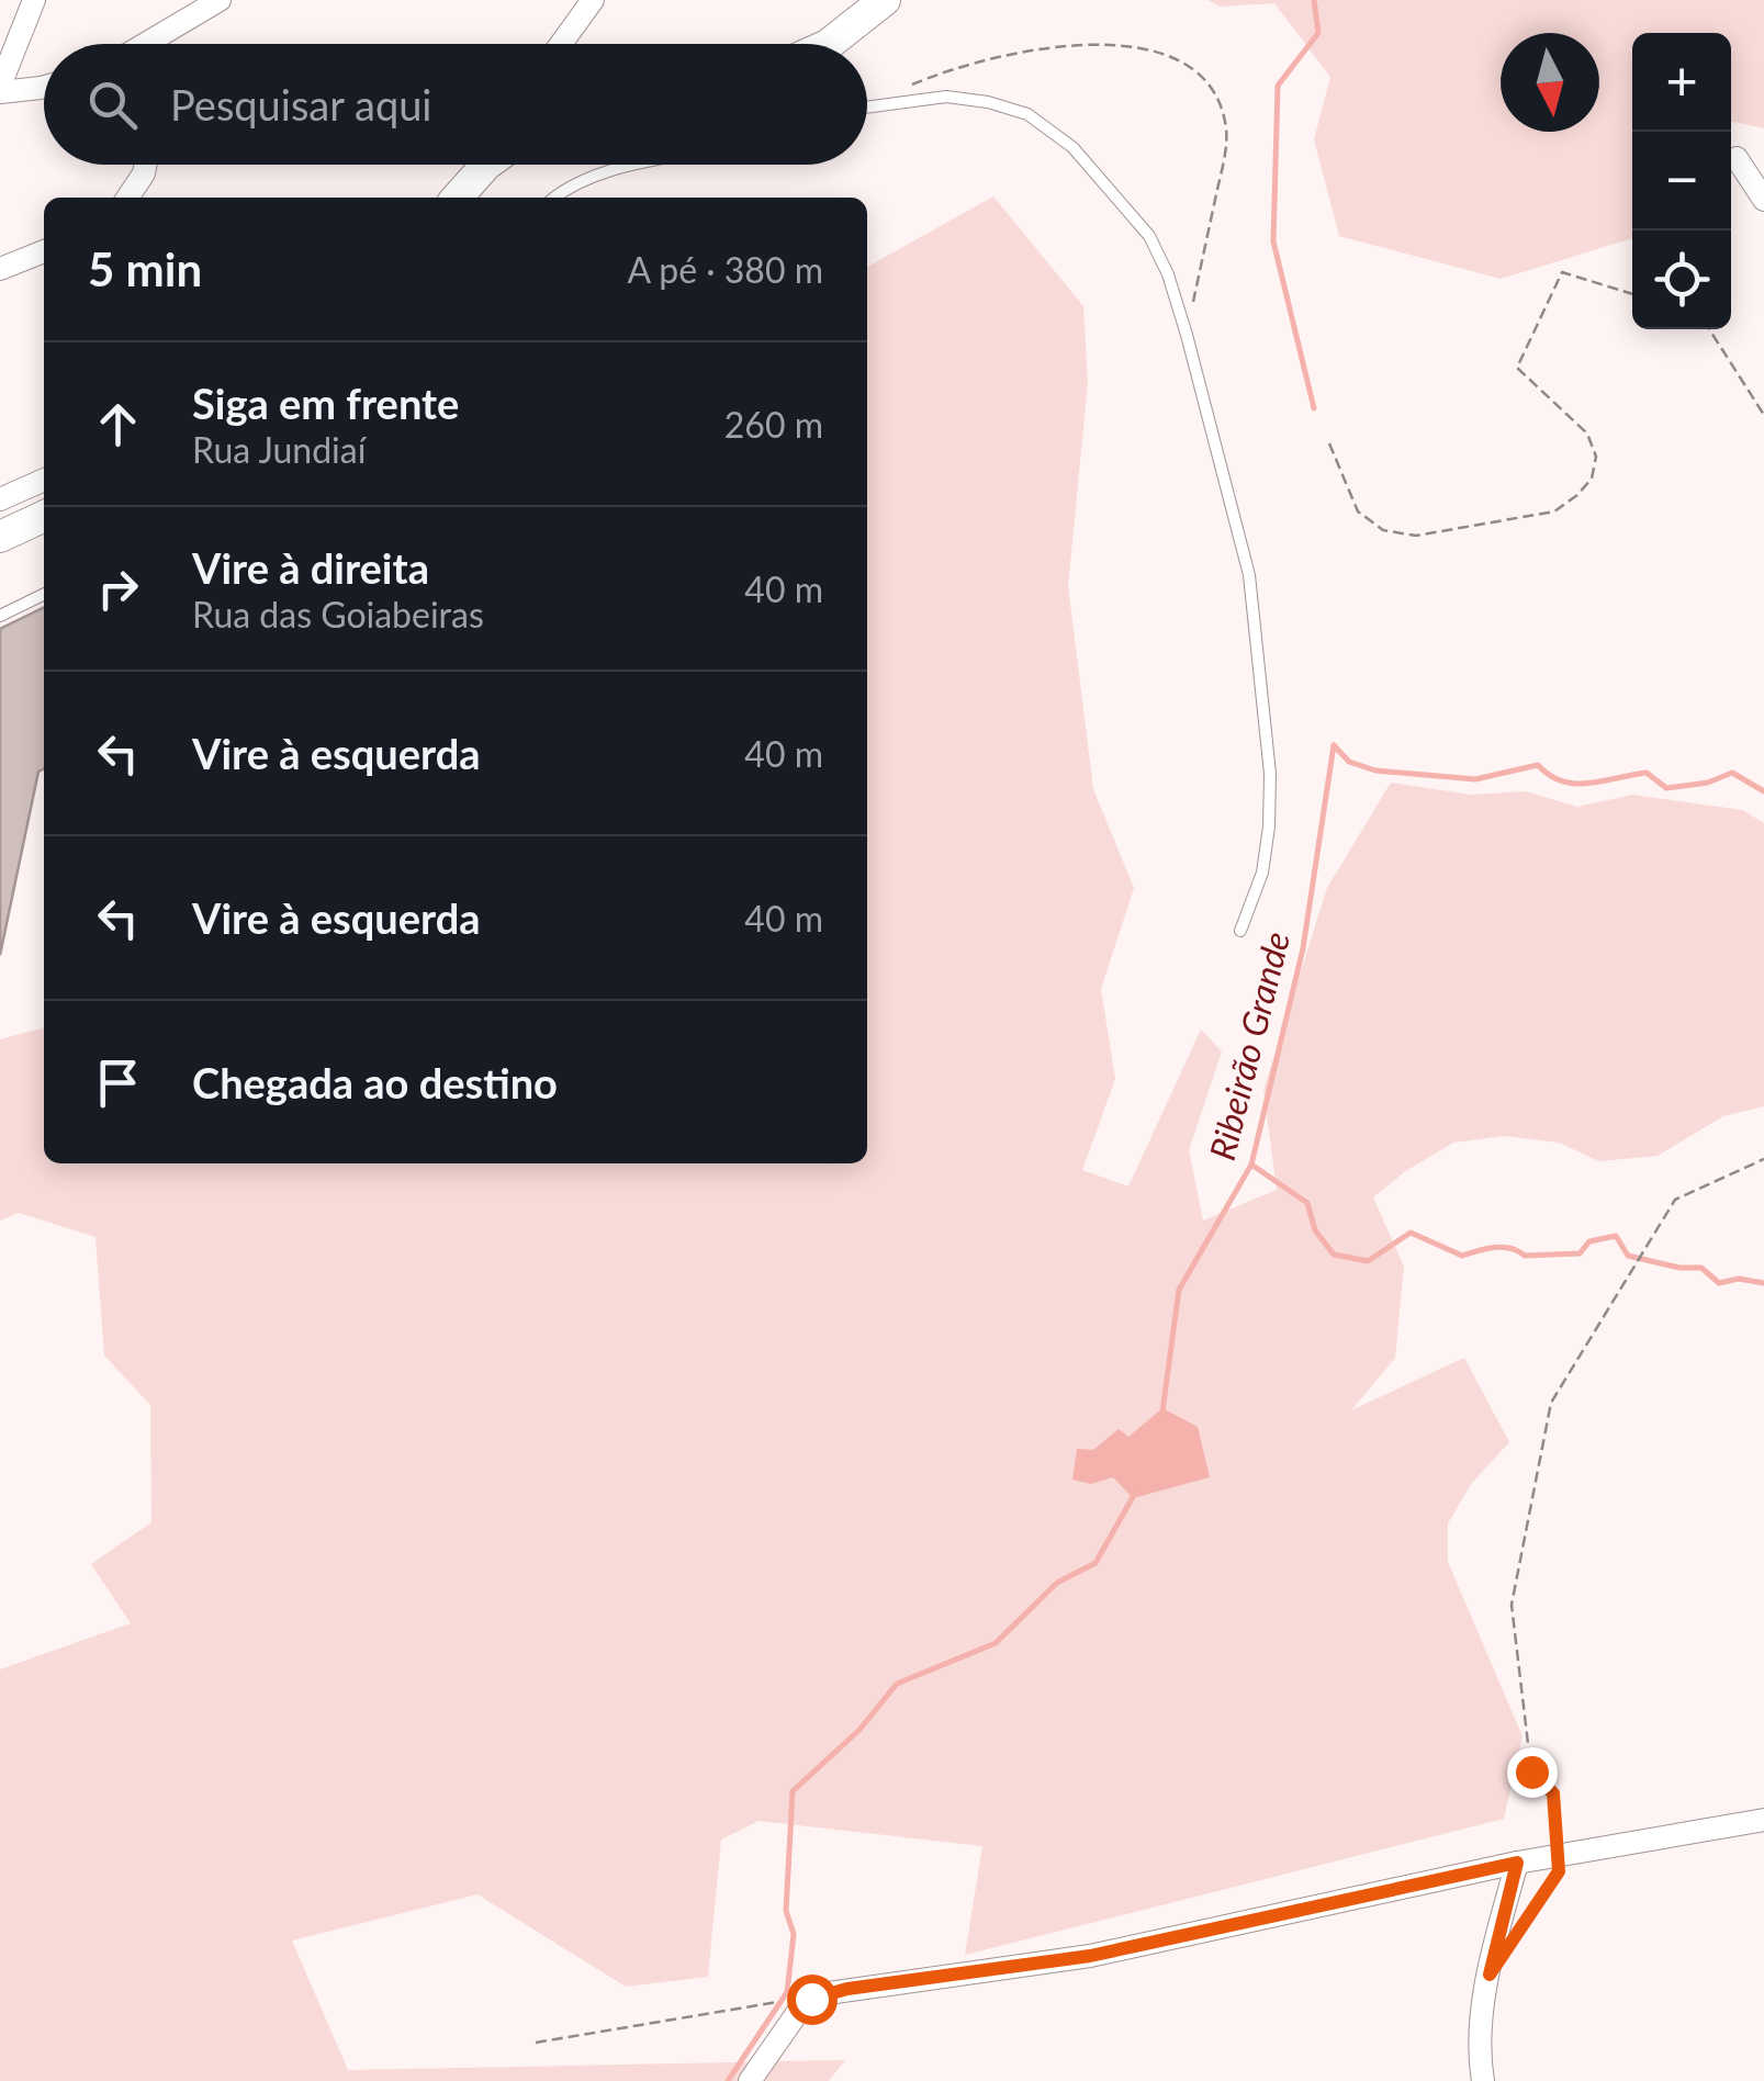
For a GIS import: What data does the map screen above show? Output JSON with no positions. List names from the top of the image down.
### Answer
{
  "water": ["Ribeirão Grande"],
  "north": "bottom",
  "page": {
    "map_buttons": ["+", "−"],
    "search": "Pesquisar aqui",
    "heading": ["5 min", "A pé · 380 m"],
    "list": [
      ["Siga em frente", "Rua Jundiaí", "260 m"],
      ["Vire à direita", "Rua das Goiabeiras", "40 m"],
      ["Vire à esquerda", "40 m"],
      ["Vire à esquerda", "40 m"],
      "Chegada ao destino"
    ]
  }
}
